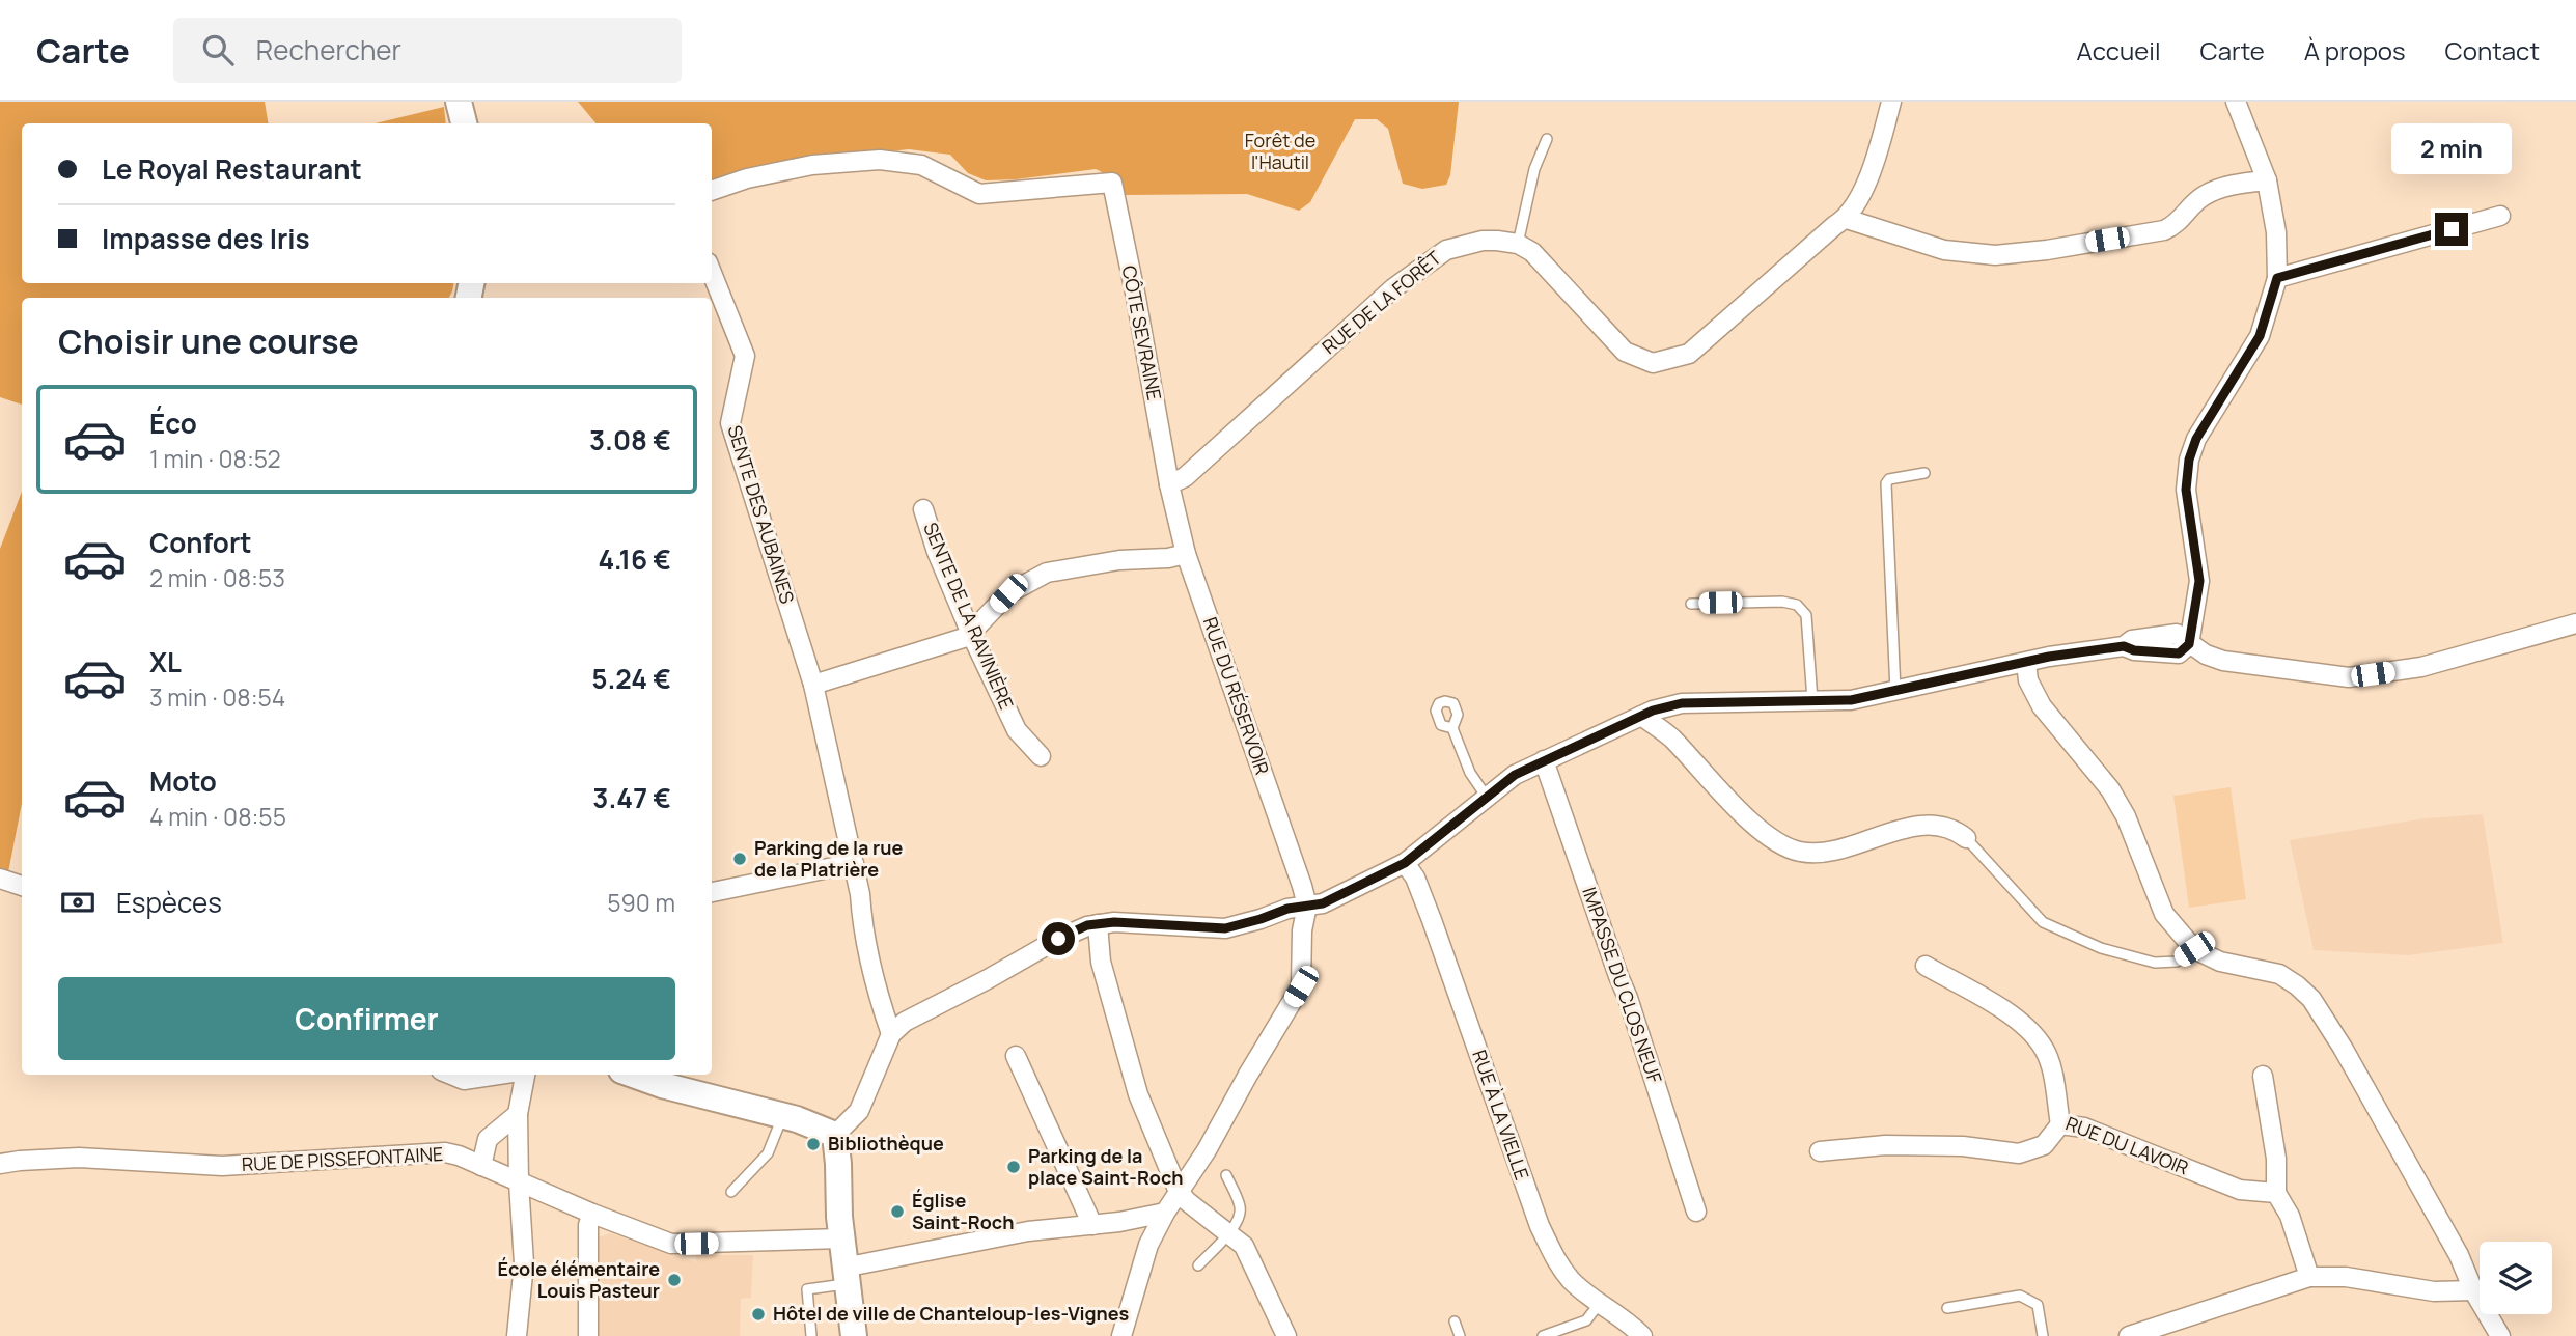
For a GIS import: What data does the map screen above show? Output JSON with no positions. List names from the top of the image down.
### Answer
{
  "streets": {
    "street": [
      "RUE DE LA FORÊT",
      "CÔTE SEVRAINE",
      "SENTE DES AUBAINES",
      "SENTE DE LA RAVINIÈRE",
      "RUE DU RÉSERVOIR",
      "IMPASSE DU CLOS NEUF",
      "RUE À LA VIELLE",
      "RUE DU LAVOIR",
      "RUE DE PISSEFONTAINE"
    ]
  },
  "crossings": [
    ["RUE DE LA FORÊT", "CÔTE SEVRAINE"],
    ["RUE DE LA FORÊT", "RUE DU RÉSERVOIR"],
    ["CÔTE SEVRAINE", "RUE DU RÉSERVOIR"]
  ],
  "parks": ["Forêt de l'Hautil"],
  "places": [
    "Parking de la rue de la Platrière",
    "Bibliothèque",
    "Parking de la place Saint-Roch",
    "Église Saint-Roch",
    "École élémentaire Louis Pasteur",
    "Hôtel de ville de Chanteloup-les-Vignes"
  ],
  "page": {
    "header": "Carte",
    "search": "Rechercher",
    "nav": [
      "Accueil",
      "Carte",
      "À propos",
      "Contact"
    ],
    "bubble": "2 min",
    "banner": ["Le Royal Restaurant", "Impasse des Iris"],
    "heading": "Choisir une course",
    "list": [
      {
        "name": "Éco",
        "note": "1 min · 08:52",
        "value": "3.08 €"
      },
      {
        "name": "Confort",
        "note": "2 min · 08:53",
        "value": "4.16 €"
      },
      {
        "name": "XL",
        "note": "3 min · 08:54",
        "value": "5.24 €"
      },
      {
        "name": "Moto",
        "note": "4 min · 08:55",
        "value": "3.47 €"
      }
    ],
    "pay": ["Espèces", "590 m"],
    "buttons": "Confirmer"
  }
}
